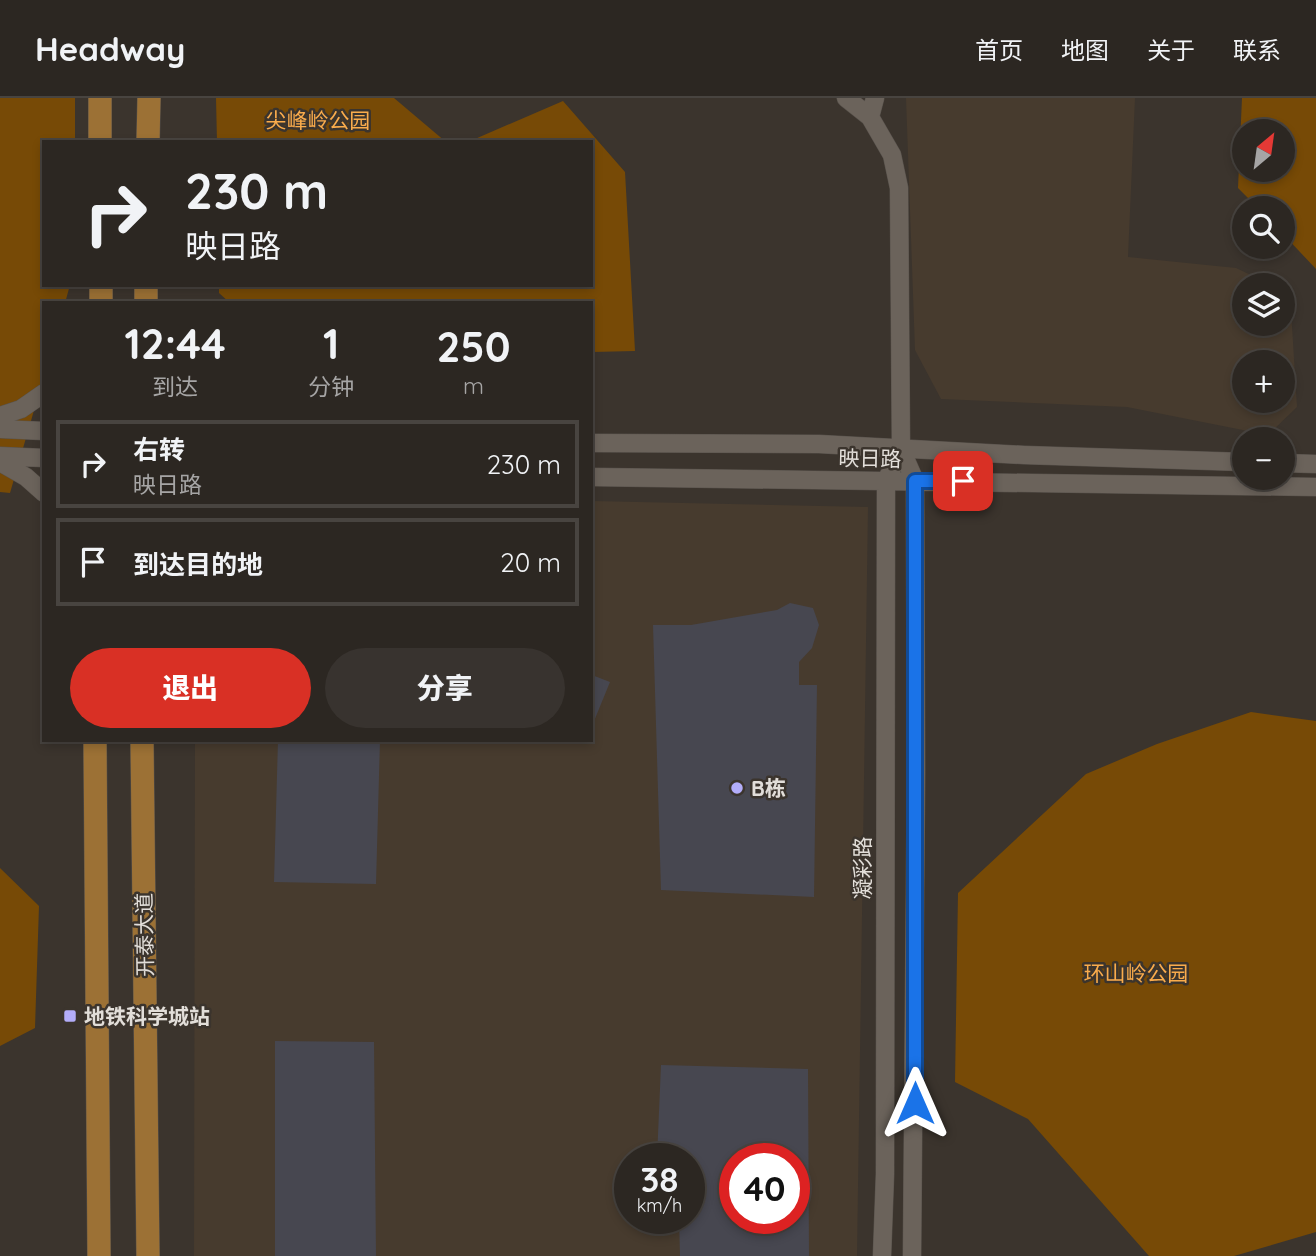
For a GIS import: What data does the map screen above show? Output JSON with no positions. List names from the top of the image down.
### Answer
{
  "streets": {
    "main road": ["开泰大道"],
    "street": ["映日路", "凝彩路"]
  },
  "crossings": [
    ["映日路", "凝彩路"]
  ],
  "parks": ["尖峰岭公园", "环山岭公园"],
  "places": {
    "other": ["B栋"],
    "transit": ["地铁科学城站"]
  },
  "north": "top right",
  "page": {
    "header": "Headway",
    "nav": [
      "首页",
      "地图",
      "关于",
      "联系"
    ],
    "map_buttons": ["+", "−"],
    "turn": ["230 m", "映日路"],
    "eta": [
      "12:44",
      "到达",
      "1",
      "分钟",
      "250",
      "m"
    ],
    "list": [
      {
        "name": "右转",
        "note": "映日路",
        "value": "230 m"
      },
      {
        "name": "到达目的地",
        "value": "20 m"
      }
    ],
    "buttons": ["退出", "分享"],
    "speed": "38 km/h",
    "limit": "40"
  }
}
